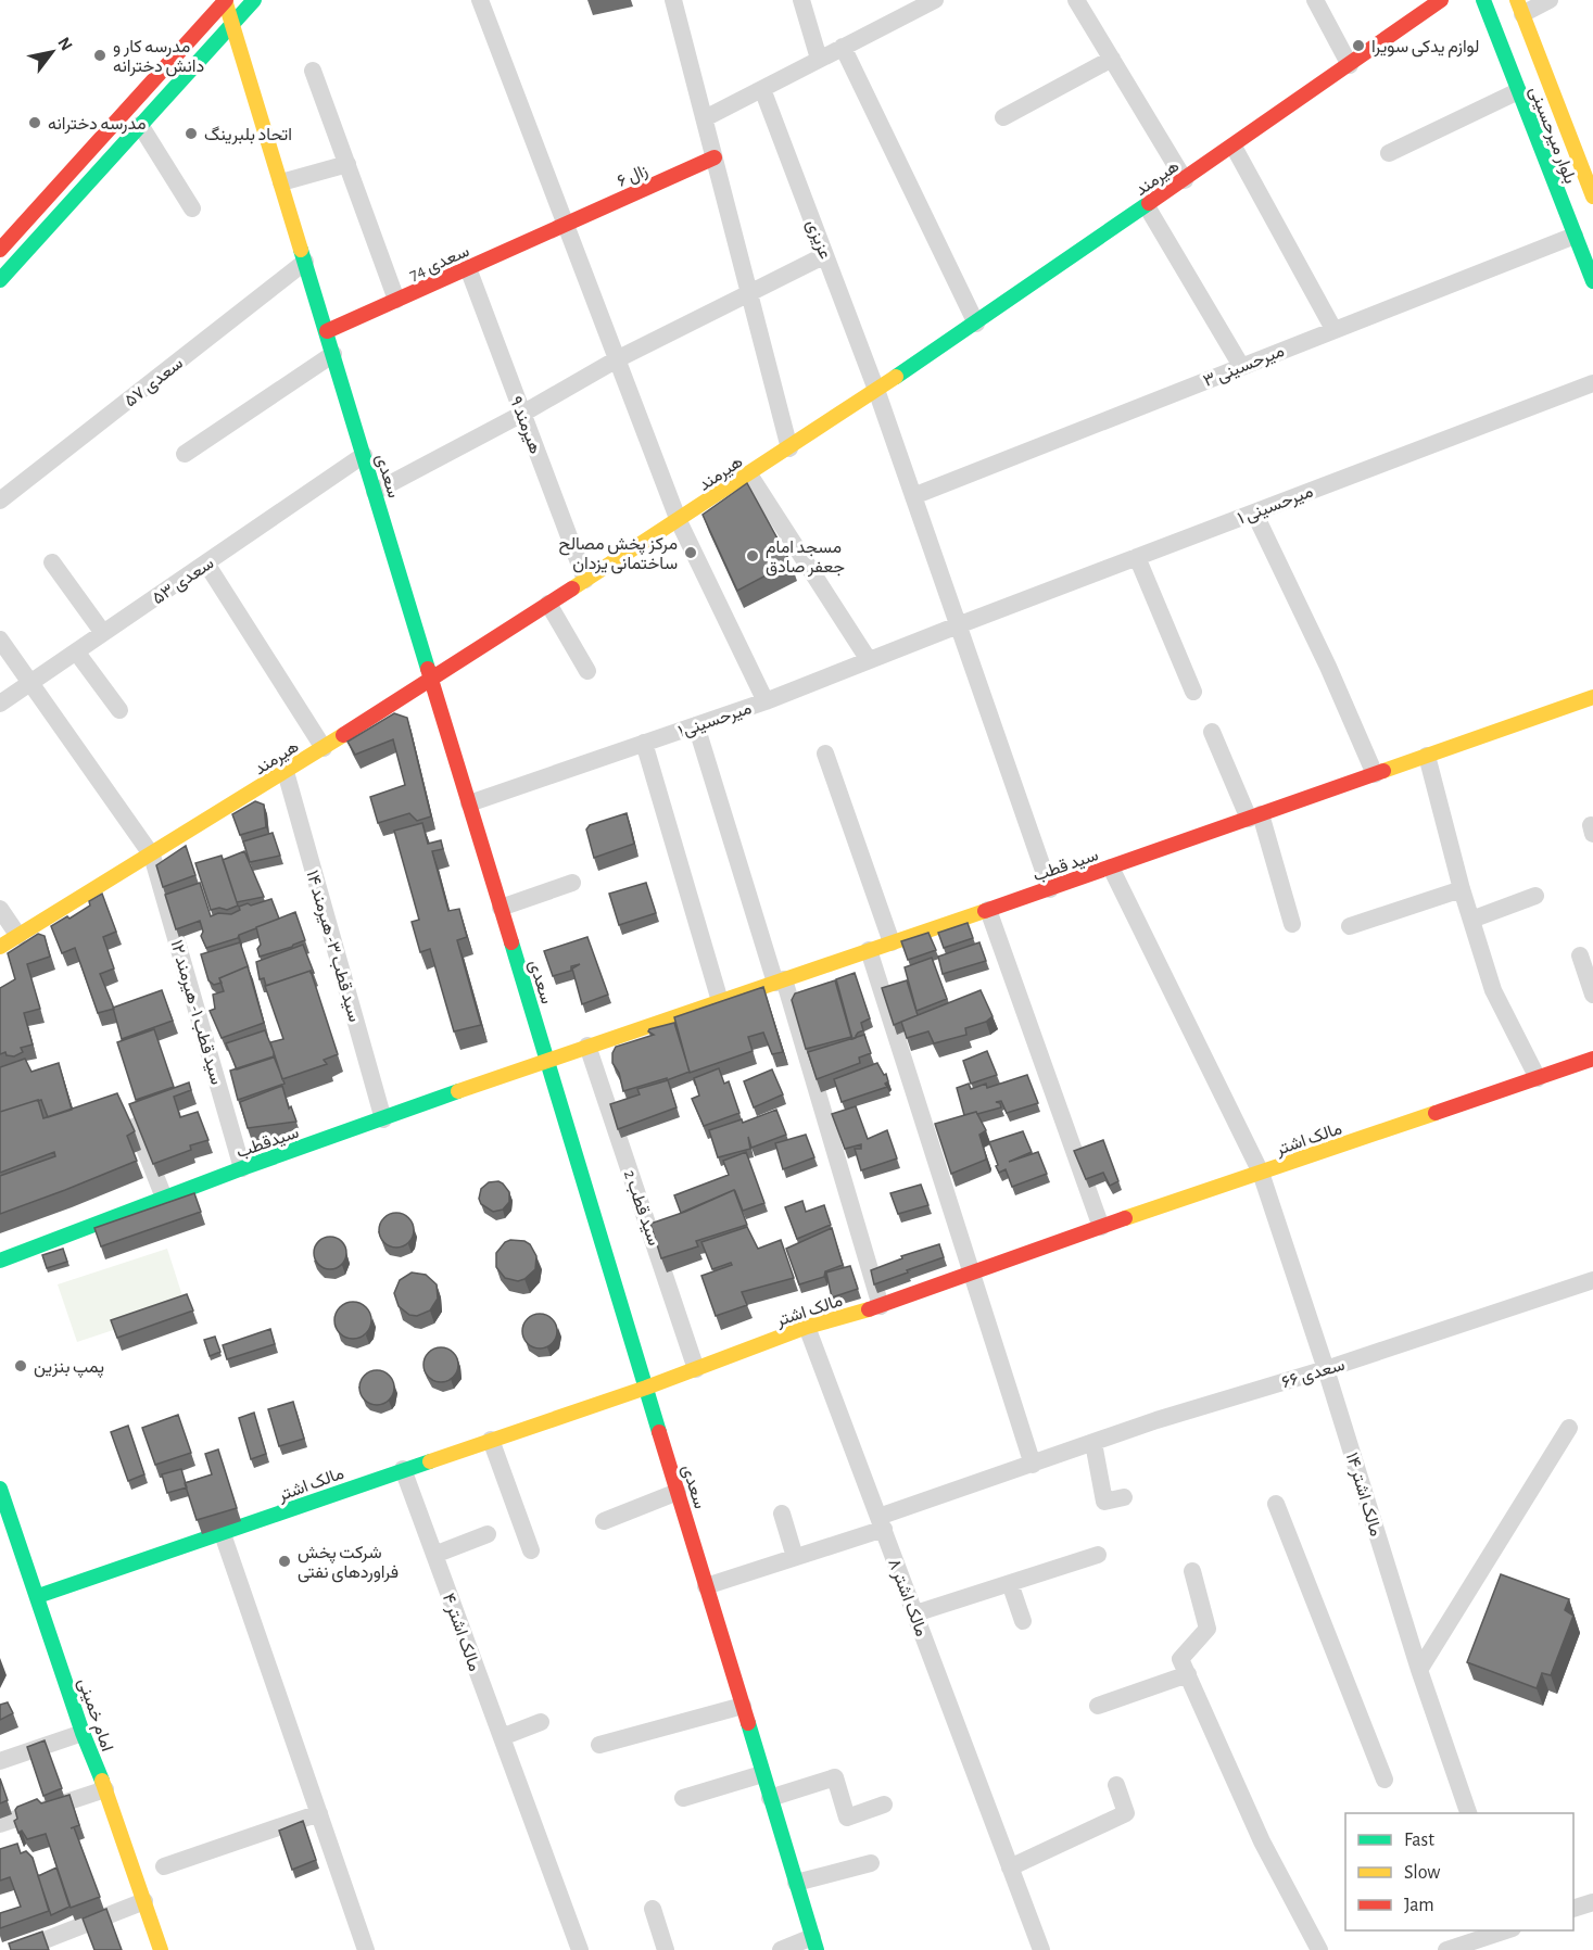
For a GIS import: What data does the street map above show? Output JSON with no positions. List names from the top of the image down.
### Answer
{
  "streets": {
    "main road": [
      "بلوار میرحسینی",
      "زال ۶",
      "هیرمند",
      "سعدی 74",
      "سعدی",
      "سید قطب",
      "مالک اشتر",
      "سیدقطب",
      "امام خمینی"
    ],
    "street": [
      "عزیزی",
      "میرحسینی ۳",
      "سعدی ۵۷",
      "هیرمند ۹",
      "میرحسینی ۱",
      "سعدی ۵۳",
      "میرحسینی۱",
      "سید قطب ۳- هیرمند ۱۴",
      "سید قطب ۱- هیرمند ۱۲",
      "سید قطب 2",
      "سعدی ۶۶",
      "مالک اشتر ۱۴",
      "مالک اشتر ۸",
      "مالک اشتر ۴"
    ]
  },
  "crossings": [
    ["بلوار میرحسینی", "میرحسینی ۳"],
    ["زال ۶", "سعدی 74"],
    ["هیرمند", "عزیزی"],
    ["هیرمند", "هیرمند ۹"],
    ["هیرمند", "سعدی"],
    ["هیرمند", "سید قطب ۳- هیرمند ۱۴"],
    ["هیرمند", "سید قطب ۱- هیرمند ۱۲"],
    ["عزیزی", "میرحسینی ۳"],
    ["عزیزی", "میرحسینی ۱"],
    ["عزیزی", "میرحسینی۱"],
    ["عزیزی", "سید قطب"],
    ["سعدی 74", "هیرمند ۹"],
    ["سعدی 74", "سعدی"],
    ["سعدی ۵۷", "سعدی"],
    ["سعدی", "سعدی ۵۳"],
    ["سعدی", "میرحسینی۱"],
    ["سعدی", "سید قطب"],
    ["سعدی", "مالک اشتر"],
    ["سعدی", "سیدقطب"],
    ["میرحسینی ۱", "میرحسینی۱"],
    ["سعدی ۵۳", "سید قطب ۱- هیرمند ۱۲"],
    ["سید قطب", "سیدقطب"],
    ["سید قطب", "سید قطب 2"],
    ["سید قطب", "مالک اشتر ۱۴"],
    ["سید قطب ۳- هیرمند ۱۴", "سیدقطب"],
    ["سید قطب ۱- هیرمند ۱۲", "سیدقطب"],
    ["مالک اشتر", "سید قطب 2"],
    ["مالک اشتر", "مالک اشتر ۱۴"],
    ["مالک اشتر", "مالک اشتر ۸"],
    ["مالک اشتر", "مالک اشتر ۴"],
    ["مالک اشتر", "امام خمینی"],
    ["سعدی ۶۶", "مالک اشتر ۱۴"],
    ["سعدی ۶۶", "مالک اشتر ۸"]
  ],
  "places": [
    "لوازم یدکی سویرا",
    "مدرسه کار و دانش دخترانه",
    "مدرسه دخترانه",
    "اتحاد بلبرینگ",
    "مرکز پخش مصالح ساختمانی یزدان",
    "مسجد امام جعفر صادق",
    "پمپ بنزین",
    "شرکت پخش فراوردهای نفتی"
  ],
  "legend": ["Fast", "Slow", "Jam"],
  "north": "top right"
}
